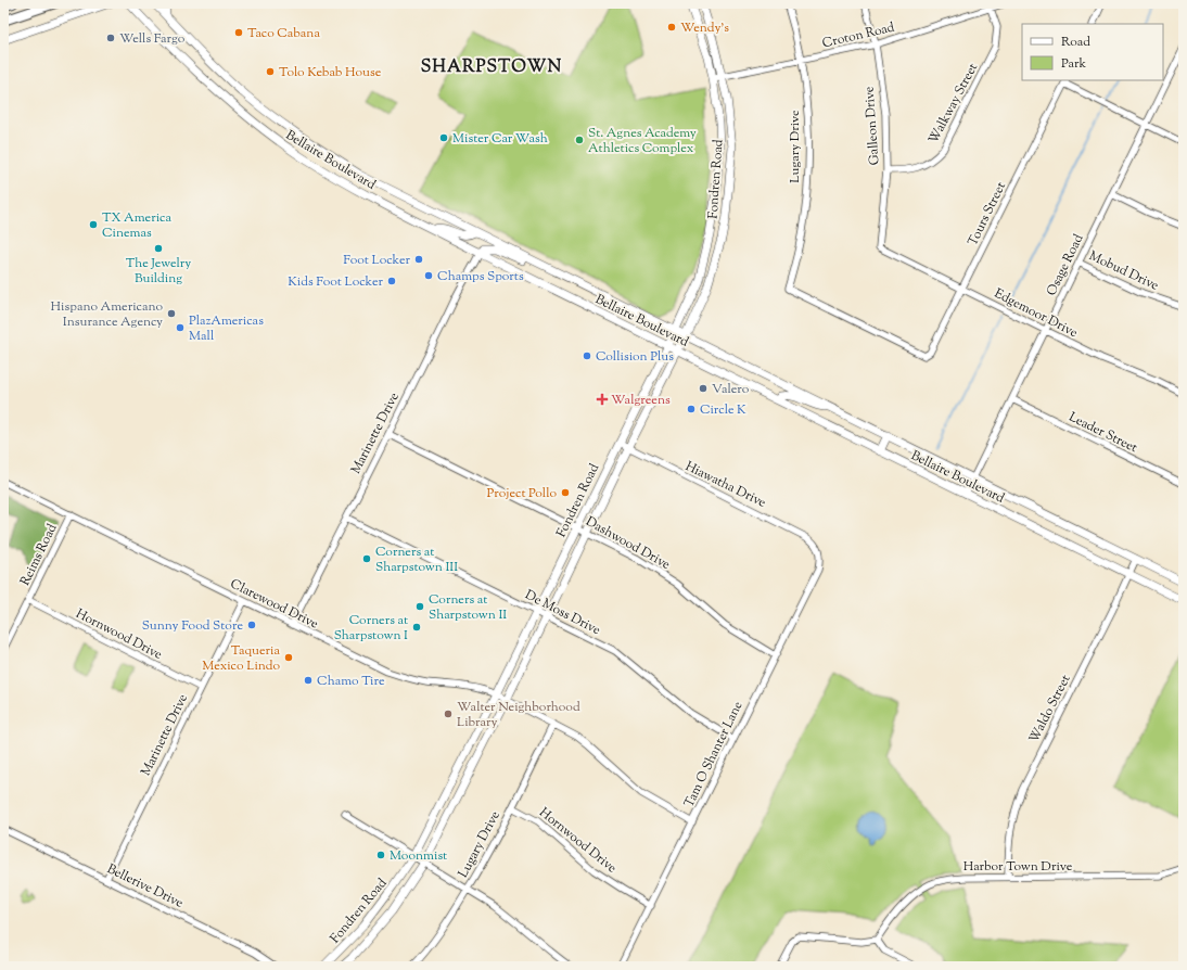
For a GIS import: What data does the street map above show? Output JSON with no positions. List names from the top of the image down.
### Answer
{
  "streets": {
    "main road": ["Bellaire Boulevard", "Fondren Road"],
    "street": [
      "Croton Road",
      "Walkway Street",
      "Galleon Drive",
      "Lugary Drive",
      "Tours Street",
      "Osage Road",
      "Mobud Drive",
      "Edgemoor Drive",
      "Leader Street",
      "Marinette Drive",
      "Hiawatha Drive",
      "Dashwood Drive",
      "Reims Road",
      "Clarewood Drive",
      "De Moss Drive",
      "Hornwood Drive",
      "Waldo Street",
      "Tam O Shanter Lane",
      "Harbor Town Drive",
      "Bellerive Drive"
    ]
  },
  "crossings": [
    ["Croton Road", "Walkway Street"],
    ["Croton Road", "Galleon Drive"],
    ["Croton Road", "Lugary Drive"],
    ["Croton Road", "Fondren Road"],
    ["Walkway Street", "Galleon Drive"],
    ["Galleon Drive", "Edgemoor Drive"],
    ["Lugary Drive", "Tours Street"],
    ["Lugary Drive", "Clarewood Drive"],
    ["Lugary Drive", "Hornwood Drive"],
    ["Bellaire Boulevard", "Fondren Road"],
    ["Bellaire Boulevard", "Osage Road"],
    ["Bellaire Boulevard", "Marinette Drive"],
    ["Bellaire Boulevard", "Waldo Street"],
    ["Fondren Road", "Hiawatha Drive"],
    ["Fondren Road", "Dashwood Drive"],
    ["Fondren Road", "Clarewood Drive"],
    ["Fondren Road", "De Moss Drive"],
    ["Tours Street", "Edgemoor Drive"],
    ["Osage Road", "Mobud Drive"],
    ["Osage Road", "Edgemoor Drive"],
    ["Osage Road", "Leader Street"],
    ["Marinette Drive", "Dashwood Drive"],
    ["Marinette Drive", "Clarewood Drive"],
    ["Marinette Drive", "De Moss Drive"],
    ["Marinette Drive", "Hornwood Drive"],
    ["Marinette Drive", "Bellerive Drive"],
    ["Hiawatha Drive", "Tam O Shanter Lane"],
    ["Dashwood Drive", "Tam O Shanter Lane"],
    ["Reims Road", "Clarewood Drive"],
    ["Reims Road", "Hornwood Drive"],
    ["Clarewood Drive", "Tam O Shanter Lane"],
    ["De Moss Drive", "Tam O Shanter Lane"],
    ["Hornwood Drive", "Tam O Shanter Lane"],
    ["Waldo Street", "Harbor Town Drive"]
  ],
  "districts": ["SHARPSTOWN"],
  "places": {
    "other": [
      "Wendy's",
      "Taco Cabana",
      "Wells Fargo",
      "Tolo Kebab House",
      "Mister Car Wash",
      "St. Agnes Academy Athletics Complex",
      "TX America Cinemas",
      "The Jewelry Building",
      "Foot Locker",
      "Champs Sports",
      "Kids Foot Locker",
      "Hispano Americano Insurance Agency",
      "PlazAmericas Mall",
      "Collision Plus",
      "Valero",
      "Circle K",
      "Project Pollo",
      "Corners at Sharpstown III",
      "Corners at Sharpstown II",
      "Sunny Food Store",
      "Corners at Sharpstown I",
      "Taqueria Mexico Lindo",
      "Chamo Tire",
      "Walter Neighborhood Library",
      "Moonmist"
    ],
    "health": ["Walgreens"]
  },
  "legend": ["Road", "Park"]
}
